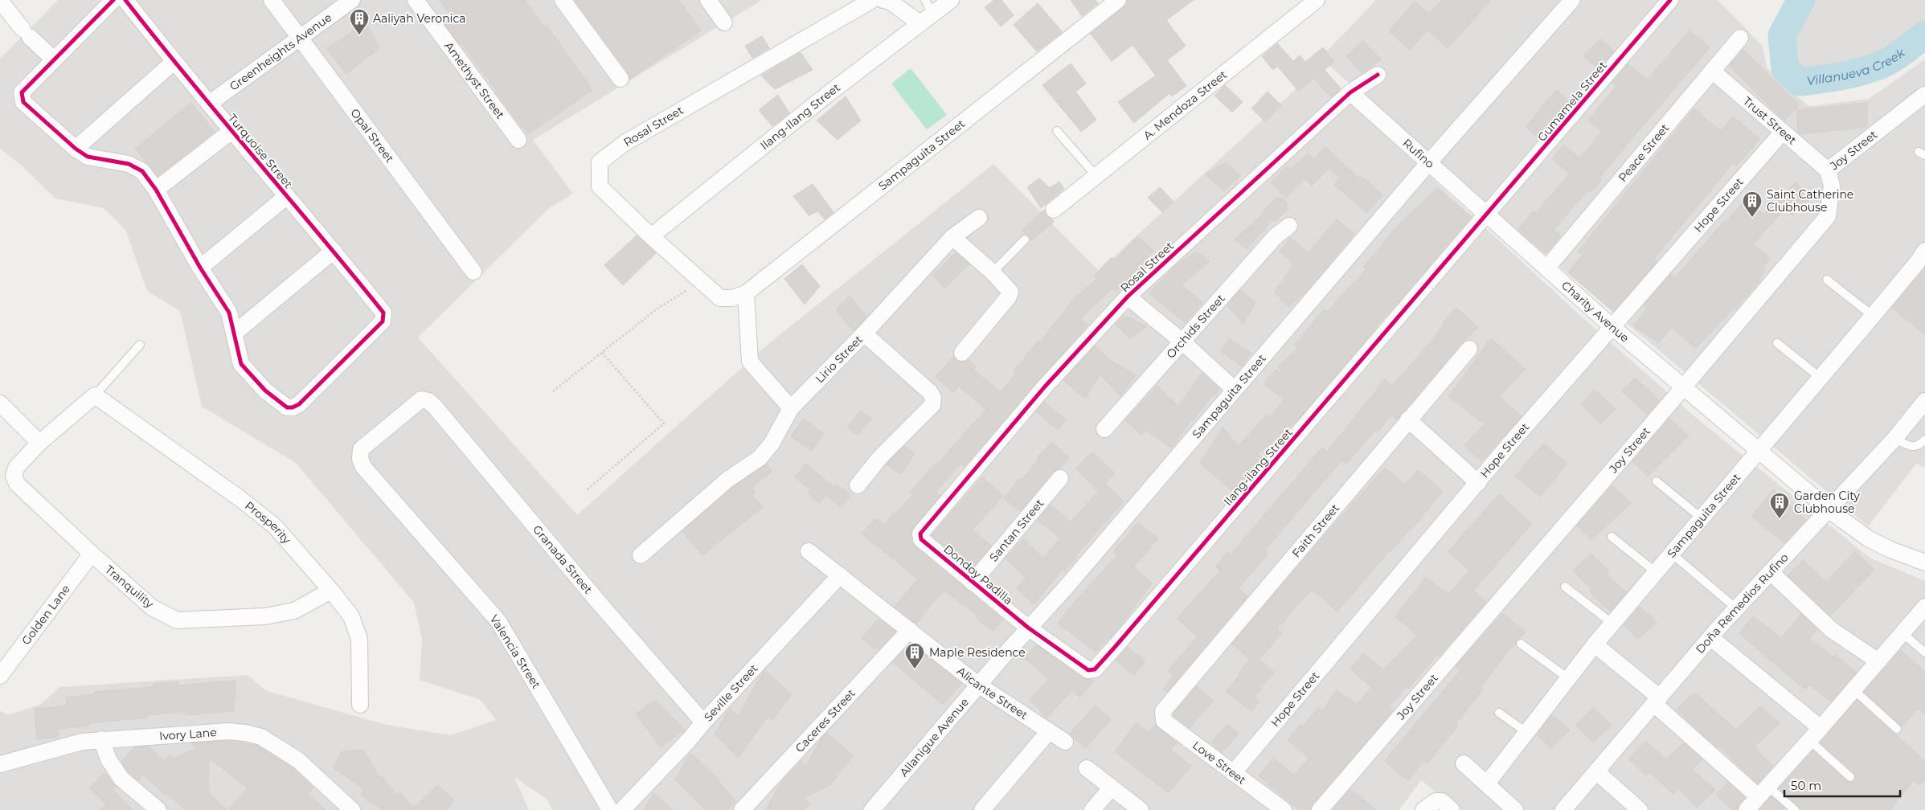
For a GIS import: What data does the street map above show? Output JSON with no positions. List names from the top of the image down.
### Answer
{
  "streets": {
    "street": [
      "Greenheights Avenue",
      "Amethyst Street",
      "Gumamela Street",
      "A. Mendoza Street",
      "Ilang-Ilang Street",
      "Trust Street",
      "Rosal Street",
      "Opal Street",
      "Joy Street",
      "Turquoise Street",
      "Peace Street",
      "Rufino",
      "Sampaguita Street",
      "Hope Street",
      "Charity Avenue",
      "Orchids Street",
      "Lirio Street",
      "Ilang-ilang Street",
      "Prosperity",
      "Faith Street",
      "Santan Street",
      "Granada Street",
      "Dondoy Padilla",
      "Tranquility",
      "Doña Remedios Rufino",
      "Golden Lane",
      "Valencia Street",
      "Seville Street",
      "Alicante Street",
      "Caceres Street",
      "Ivory Lane",
      "Allanigue Avenue",
      "Love Street"
    ]
  },
  "crossings": [
    ["Greenheights Avenue", "Opal Street"],
    ["Greenheights Avenue", "Turquoise Street"],
    ["Gumamela Street", "Rufino"],
    ["Gumamela Street", "Charity Avenue"],
    ["Gumamela Street", "Ilang-ilang Street"],
    ["Ilang-Ilang Street", "Rosal Street"],
    ["Trust Street", "Joy Street"],
    ["Trust Street", "Peace Street"],
    ["Trust Street", "Hope Street"],
    ["Rosal Street", "Rufino"],
    ["Rosal Street", "Sampaguita Street"],
    ["Rosal Street", "Dondoy Padilla"],
    ["Joy Street", "Charity Avenue"],
    ["Peace Street", "Charity Avenue"],
    ["Rufino", "Sampaguita Street"],
    ["Rufino", "Charity Avenue"],
    ["Rufino", "Ilang-ilang Street"],
    ["Sampaguita Street", "Charity Avenue"],
    ["Sampaguita Street", "Ilang-ilang Street"],
    ["Sampaguita Street", "Dondoy Padilla"],
    ["Sampaguita Street", "Allanigue Avenue"],
    ["Hope Street", "Charity Avenue"],
    ["Hope Street", "Love Street"],
    ["Charity Avenue", "Ilang-ilang Street"],
    ["Charity Avenue", "Doña Remedios Rufino"],
    ["Ilang-ilang Street", "Dondoy Padilla"],
    ["Ilang-ilang Street", "Allanigue Avenue"],
    ["Prosperity", "Tranquility"],
    ["Faith Street", "Love Street"],
    ["Santan Street", "Dondoy Padilla"],
    ["Granada Street", "Valencia Street"],
    ["Granada Street", "Seville Street"],
    ["Dondoy Padilla", "Allanigue Avenue"],
    ["Tranquility", "Golden Lane"],
    ["Seville Street", "Alicante Street"],
    ["Alicante Street", "Caceres Street"],
    ["Alicante Street", "Allanigue Avenue"]
  ],
  "water": ["Villanueva Creek"],
  "places": {
    "building": [
      "Aaliyah Veronica",
      "Saint Catherine Clubhouse",
      "Garden City Clubhouse",
      "Maple Residence"
    ]
  },
  "scale_bar": "50 m"
}
